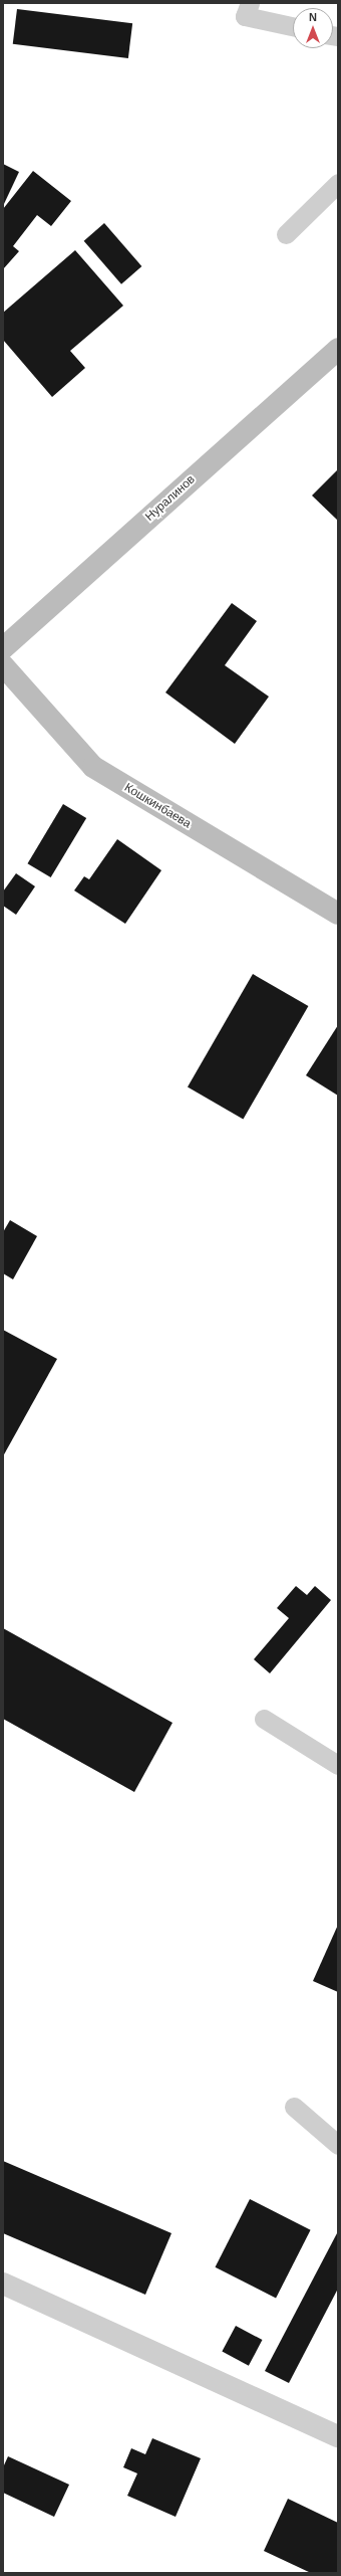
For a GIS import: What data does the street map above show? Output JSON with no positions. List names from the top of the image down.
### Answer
{
  "streets": {
    "main road": ["Нуралинов", "Кошкинбаева"]
  },
  "north": "top"
}
